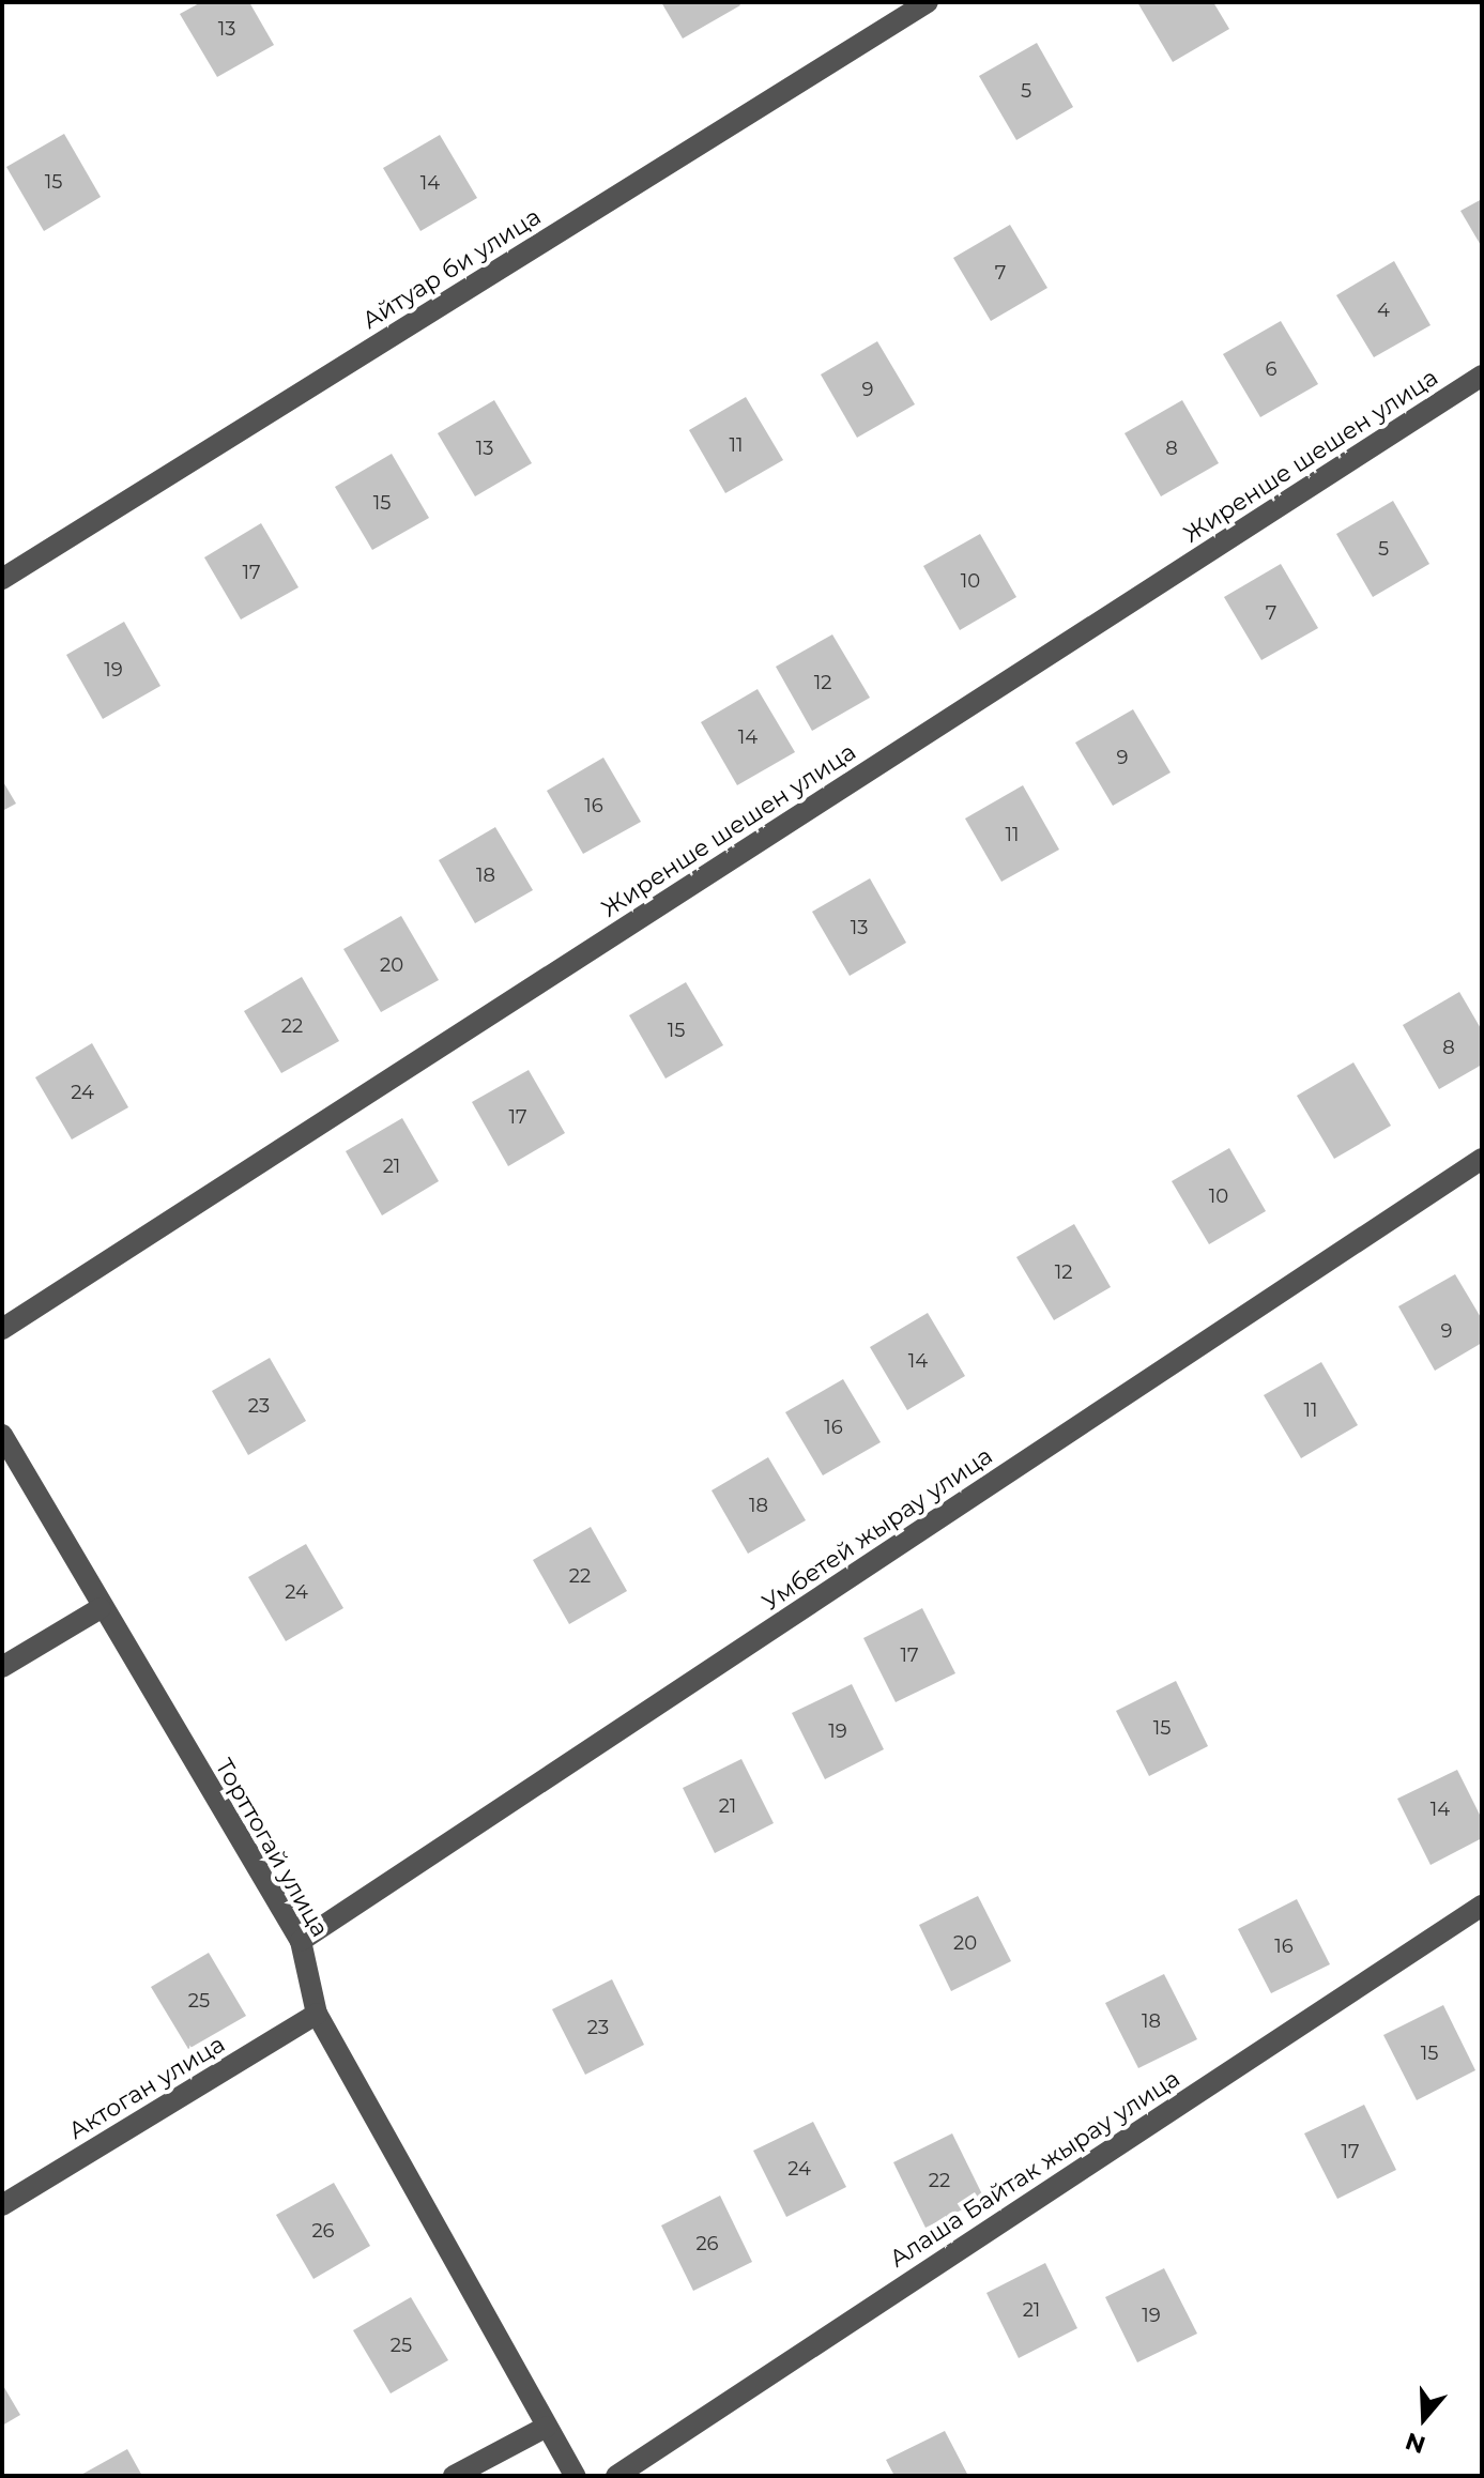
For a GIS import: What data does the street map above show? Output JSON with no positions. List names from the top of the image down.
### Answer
{
  "streets": {
    "street": [
      "Айтуар би улица",
      "Жиренше шешен улица",
      "Умбетей жырау улица",
      "Торттогай улица",
      "Актоган улица",
      "Алаша Байтак жырау улица"
    ]
  },
  "crossings": [
    ["Умбетей жырау улица", "Торттогай улица"],
    ["Торттогай улица", "Актоган улица"]
  ],
  "house_numbers": [
    "13",
    "5",
    "15",
    "14",
    "7",
    "4",
    "6",
    "9",
    "11",
    "13",
    "8",
    "15",
    "5",
    "17",
    "10",
    "7",
    "19",
    "12",
    "14",
    "9",
    "16",
    "11",
    "18",
    "13",
    "20",
    "22",
    "15",
    "8",
    "24",
    "17",
    "21",
    "10",
    "12",
    "9",
    "14",
    "23",
    "11",
    "16",
    "18",
    "22",
    "24",
    "17",
    "15",
    "19",
    "21",
    "14",
    "20",
    "16",
    "25",
    "18",
    "23",
    "15",
    "17",
    "24",
    "22",
    "26",
    "26",
    "21",
    "19",
    "25"
  ],
  "north": "bottom"
}
